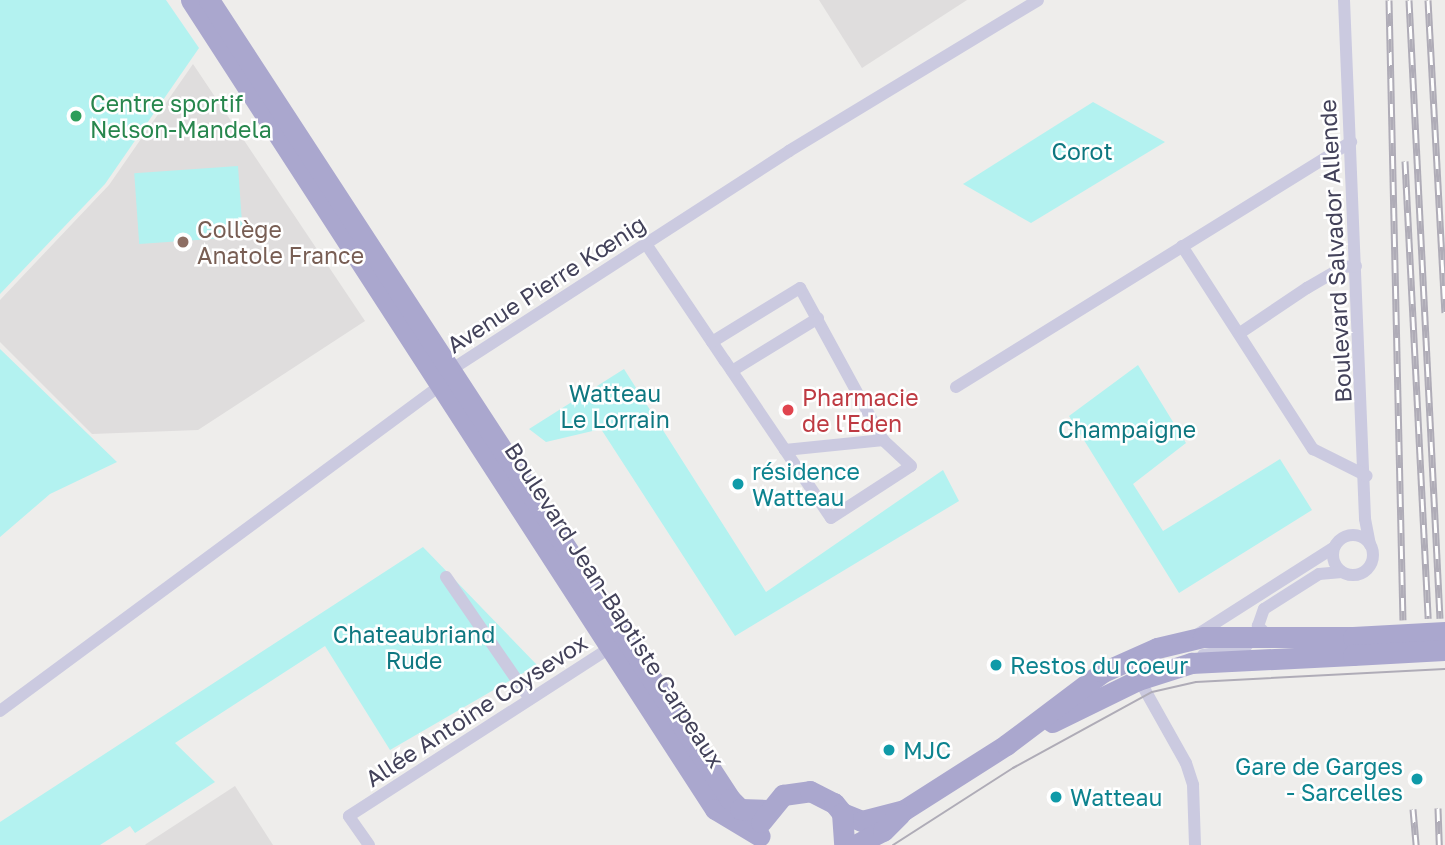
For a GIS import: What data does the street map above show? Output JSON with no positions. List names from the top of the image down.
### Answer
{
  "streets": {
    "main road": ["Boulevard Jean-Baptiste Carpeaux"],
    "street": ["Boulevard Salvador Allende", "Avenue Pierre Kœnig", "Allée Antoine Coysevox"]
  },
  "crossings": [
    ["Avenue Pierre Kœnig", "Boulevard Jean-Baptiste Carpeaux"],
    ["Boulevard Jean-Baptiste Carpeaux", "Allée Antoine Coysevox"]
  ],
  "parks": [
    "Corot",
    "Watteau Le Lorrain",
    "Champaigne",
    "Chateaubriand Rude"
  ],
  "places": [
    "Centre sportif Nelson-Mandela",
    "Collège Anatole France",
    "Pharmacie de l'Eden",
    "résidence Watteau",
    "Restos du coeur",
    "MJC",
    "Gare de Garges - Sarcelles",
    "Watteau"
  ]
}
